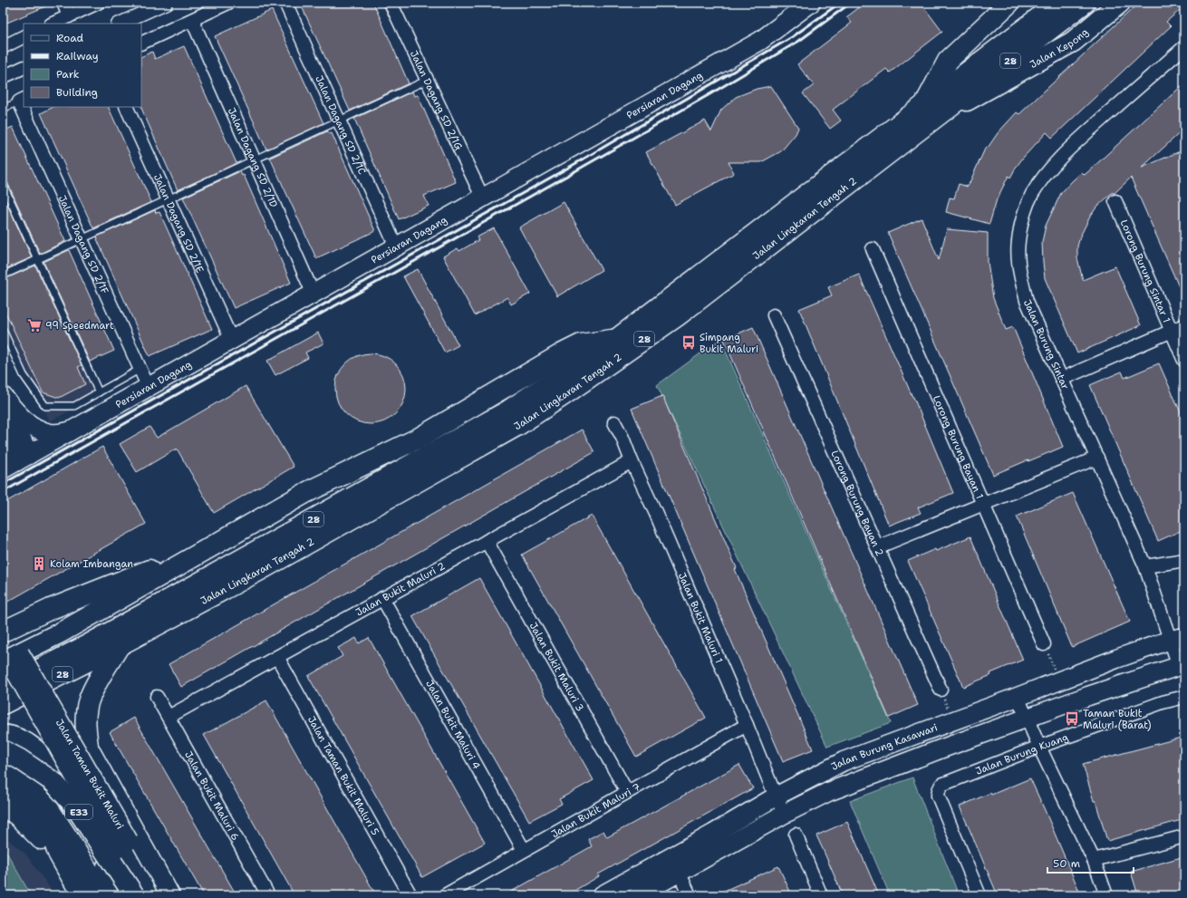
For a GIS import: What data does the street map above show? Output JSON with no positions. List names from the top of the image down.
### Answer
{
  "streets": {
    "main road": [
      "Jalan Kepong",
      "28",
      "Persiaran Dagang",
      "Jalan Lingkaran Tengah 2",
      "Jalan Burung Kasawari",
      "Jalan Taman Bukit Maluri",
      "E33"
    ],
    "street": [
      "Jalan Dagang SD 2/1G",
      "Jalan Dagang SD 2/1C",
      "Jalan Dagang SD 2/1D",
      "Jalan Dagang SD 2/1E",
      "Jalan Dagang SD 2/1F",
      "Lorong Burung Sintar 1",
      "Jalan Burung Sintar",
      "Lorong Burung Bayan 1",
      "Lorong Burung Bayan 2",
      "Jalan Bukit Maluri 2",
      "Jalan Bukit Maluri 1",
      "Jalan Bukit Maluri 3",
      "Jalan Bukit Maluri 4",
      "Jalan Burung Kuang",
      "Jalan Taman Bukit Maluri 5",
      "Jalan Bukit Maluri 6",
      "Jalan Bukit Maluri 7"
    ]
  },
  "crossings": [
    ["Jalan Kepong", "Jalan Lingkaran Tengah 2"],
    ["Persiaran Dagang", "Jalan Dagang SD 2/1G"],
    ["Persiaran Dagang", "Jalan Dagang SD 2/1C"],
    ["Persiaran Dagang", "Jalan Dagang SD 2/1D"],
    ["Persiaran Dagang", "Jalan Dagang SD 2/1E"],
    ["Persiaran Dagang", "Jalan Dagang SD 2/1F"],
    ["Jalan Burung Sintar", "Jalan Burung Kasawari"],
    ["Jalan Bukit Maluri 2", "Jalan Bukit Maluri 1"],
    ["Jalan Bukit Maluri 2", "Jalan Bukit Maluri 3"],
    ["Jalan Bukit Maluri 2", "Jalan Bukit Maluri 4"],
    ["Jalan Bukit Maluri 2", "Jalan Taman Bukit Maluri 5"],
    ["Jalan Bukit Maluri 2", "Jalan Bukit Maluri 6"],
    ["Jalan Bukit Maluri 1", "Jalan Burung Kasawari"],
    ["Jalan Bukit Maluri 1", "Jalan Bukit Maluri 7"],
    ["Jalan Bukit Maluri 3", "Jalan Bukit Maluri 7"],
    ["Jalan Bukit Maluri 4", "Jalan Bukit Maluri 7"]
  ],
  "places": {
    "supermarket": ["99 Speedmart"],
    "bus stop": ["Simpang Bukit Maluri", "Taman Bukit Maluri (Barat)"],
    "building": ["Kolam Imbangan"]
  },
  "legend": [
    "Road",
    "Railway",
    "Park",
    "Building"
  ],
  "scale_bar": "50 m"
}
